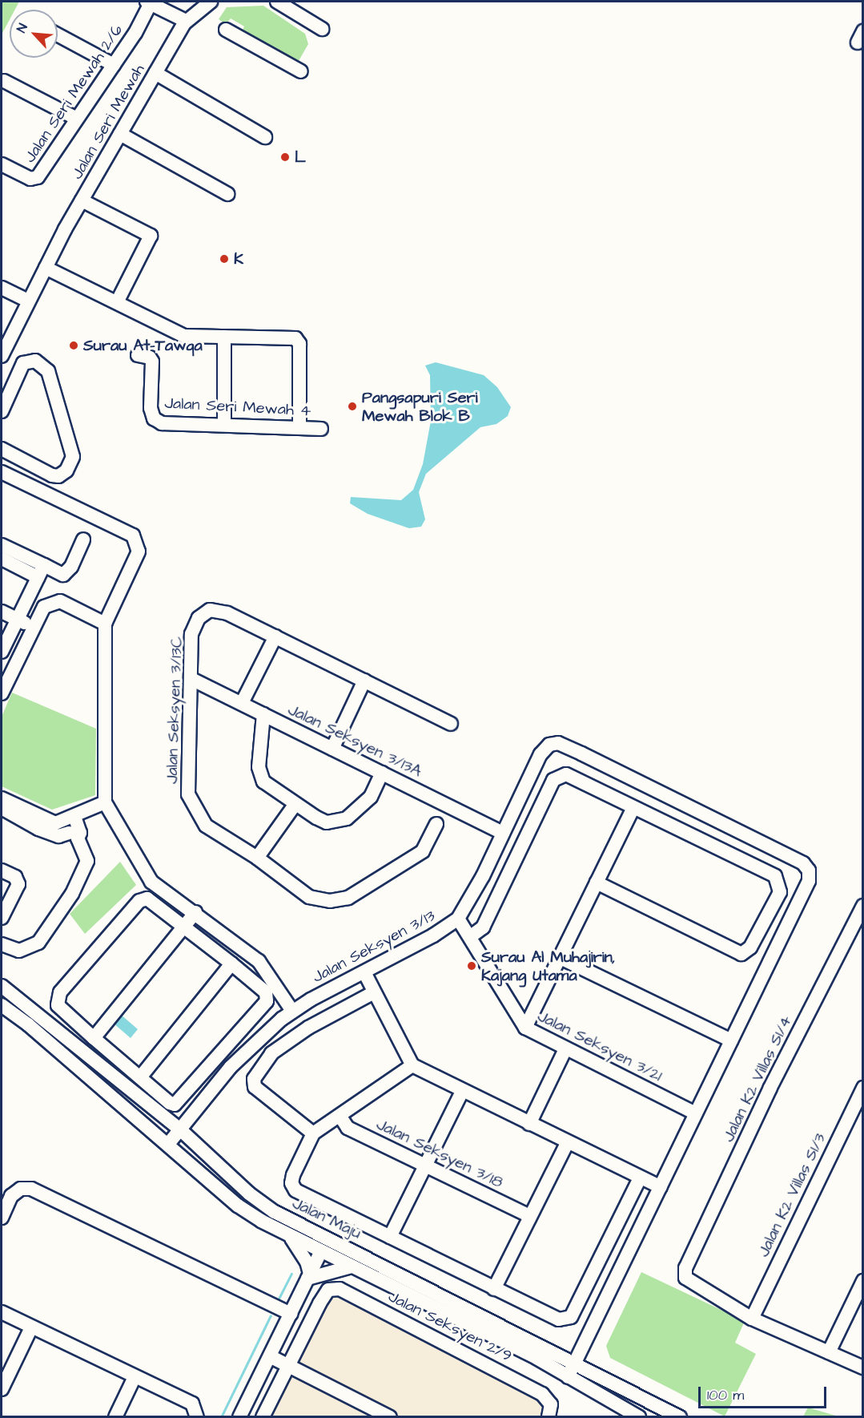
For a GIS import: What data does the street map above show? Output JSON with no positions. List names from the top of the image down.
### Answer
{
  "streets": {
    "street": [
      "Jalan Seri Mewah 2/6",
      "Jalan Seri Mewah",
      "Jalan Seri Mewah 4",
      "Jalan Seksyen 3/13C",
      "Jalan Seksyen 3/13A",
      "Jalan Seksyen 3/13",
      "Jalan Seksyen 3/21",
      "Jalan K2 Villas S1/4",
      "Jalan Seksyen 3/18",
      "Jalan K2 Villas S1/3",
      "Jalan Maju",
      "Jalan Seksyen 2/9"
    ]
  },
  "crossings": [
    ["Jalan Seksyen 3/13C", "Jalan Seksyen 3/13A"],
    ["Jalan Seksyen 3/13A", "Jalan Seksyen 3/13"],
    ["Jalan Seksyen 3/13", "Jalan Seksyen 3/21"],
    ["Jalan Seksyen 3/13", "Jalan Maju"],
    ["Jalan K2 Villas S1/4", "Jalan K2 Villas S1/3"]
  ],
  "places": [
    "L",
    "K",
    "Surau At-Tawqa",
    "Pangsapuri Seri Mewah Blok B",
    "Surau Al Muhajirin, Kajang Utama"
  ],
  "scale_bar": "100 m",
  "north": "top left"
}
